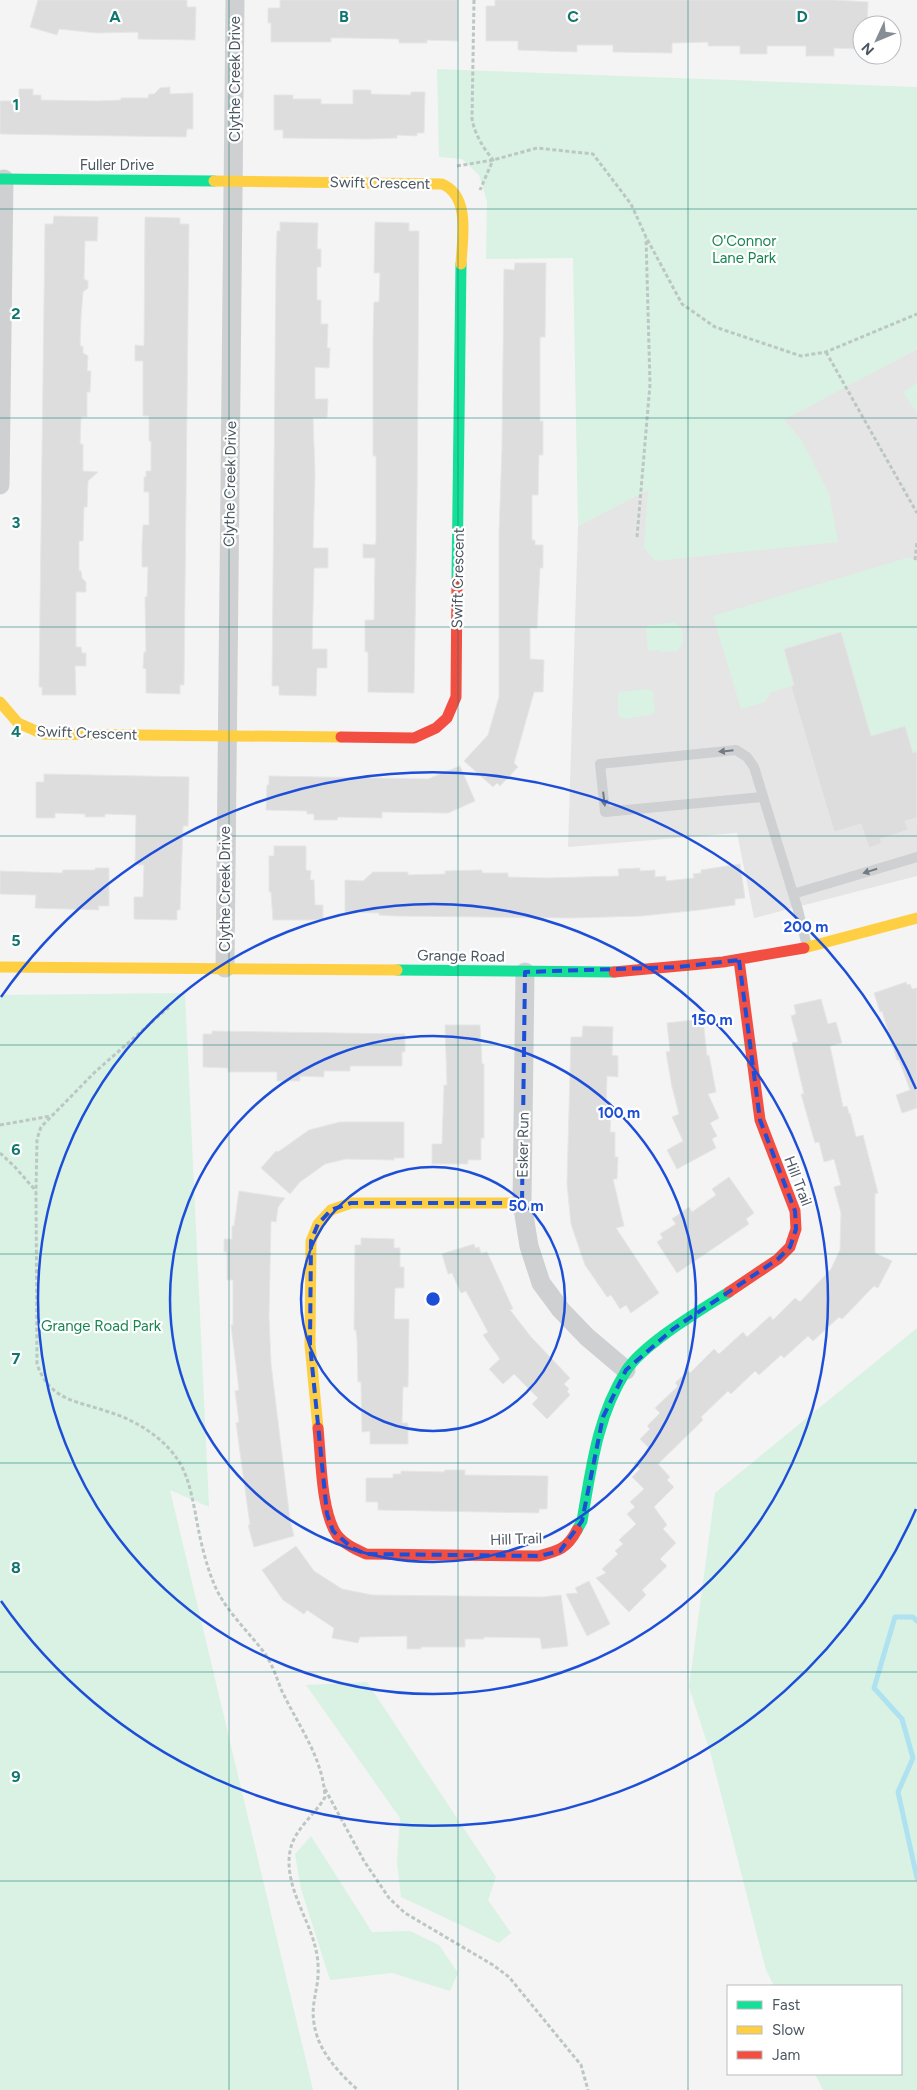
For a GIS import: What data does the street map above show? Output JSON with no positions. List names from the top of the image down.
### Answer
{
  "streets": {
    "street": [
      "Clythe Creek Drive",
      "Fuller Drive",
      "Swift Crescent",
      "Grange Road",
      "Esker Run",
      "Hill Trail"
    ]
  },
  "crossings": [
    ["Clythe Creek Drive", "Fuller Drive"],
    ["Clythe Creek Drive", "Swift Crescent"],
    ["Clythe Creek Drive", "Grange Road"],
    ["Fuller Drive", "Swift Crescent"],
    ["Grange Road", "Esker Run"],
    ["Grange Road", "Hill Trail"],
    ["Esker Run", "Hill Trail"]
  ],
  "parks": ["O'Connor Lane Park", "Grange Road Park"],
  "legend": ["Fast", "Slow", "Jam"],
  "north": "bottom left",
  "grid": {
    "columns": [
      "A",
      "B",
      "C",
      "D"
    ],
    "rows": [
      "1",
      "2",
      "3",
      "4",
      "5",
      "6",
      "7",
      "8",
      "9"
    ]
  },
  "rings": [
    "200 m",
    "150 m",
    "100 m",
    "50 m"
  ]
}
